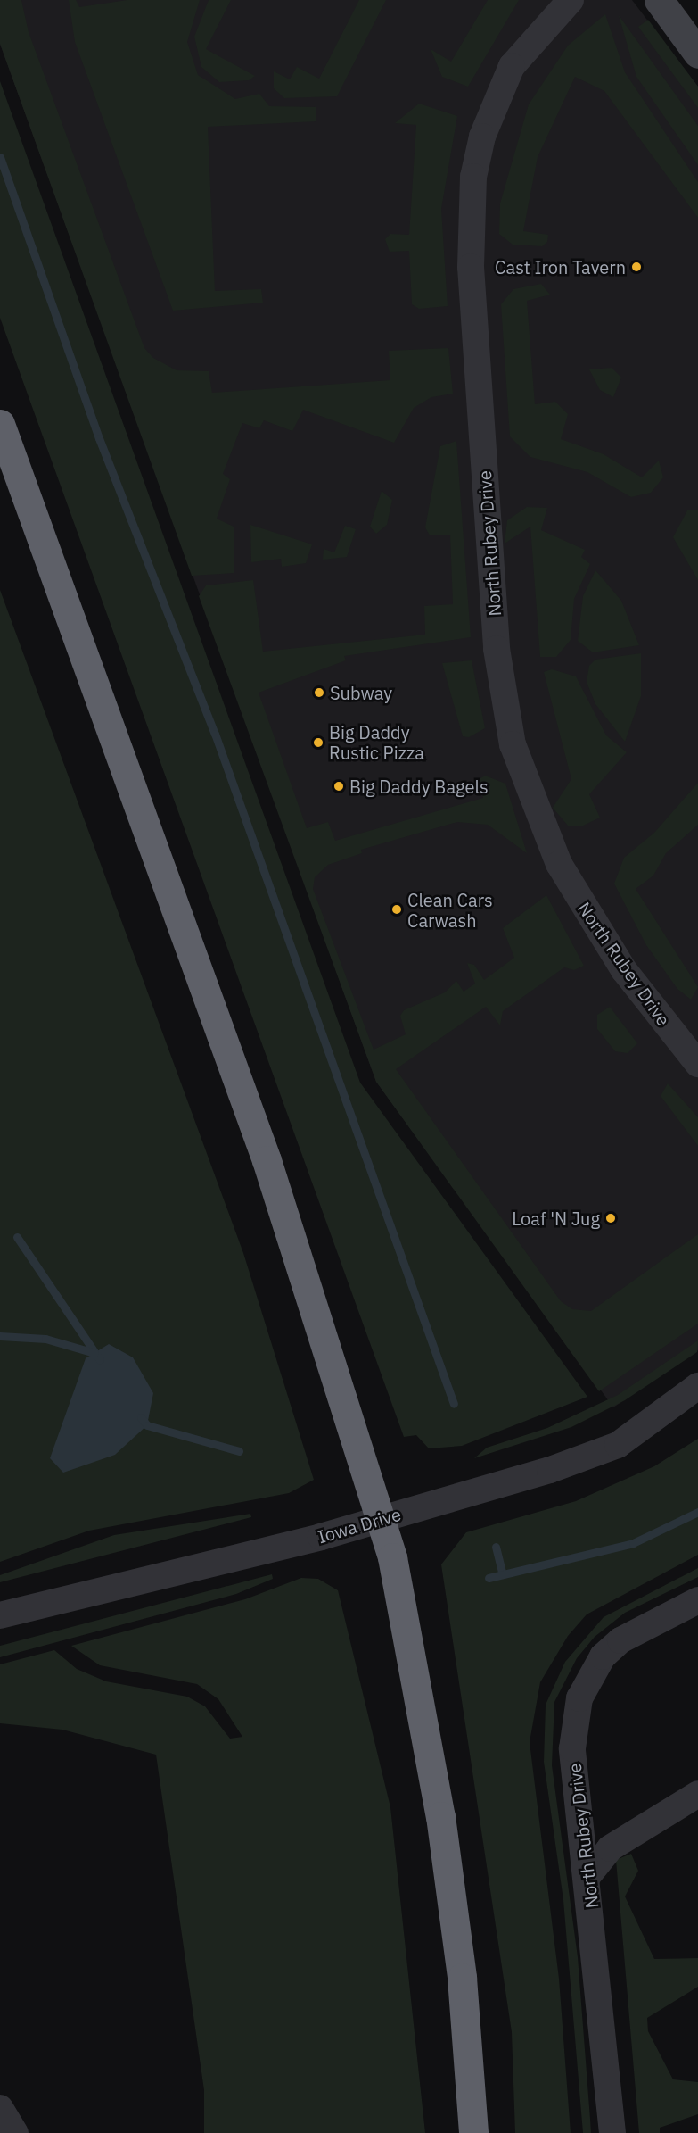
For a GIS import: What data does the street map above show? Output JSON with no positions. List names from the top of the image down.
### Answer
{
  "streets": {
    "street": ["North Rubey Drive", "Iowa Drive"]
  },
  "places": [
    "Cast Iron Tavern",
    "Subway",
    "Big Daddy Rustic Pizza",
    "Big Daddy Bagels",
    "Clean Cars Carwash",
    "Loaf 'N Jug"
  ]
}
